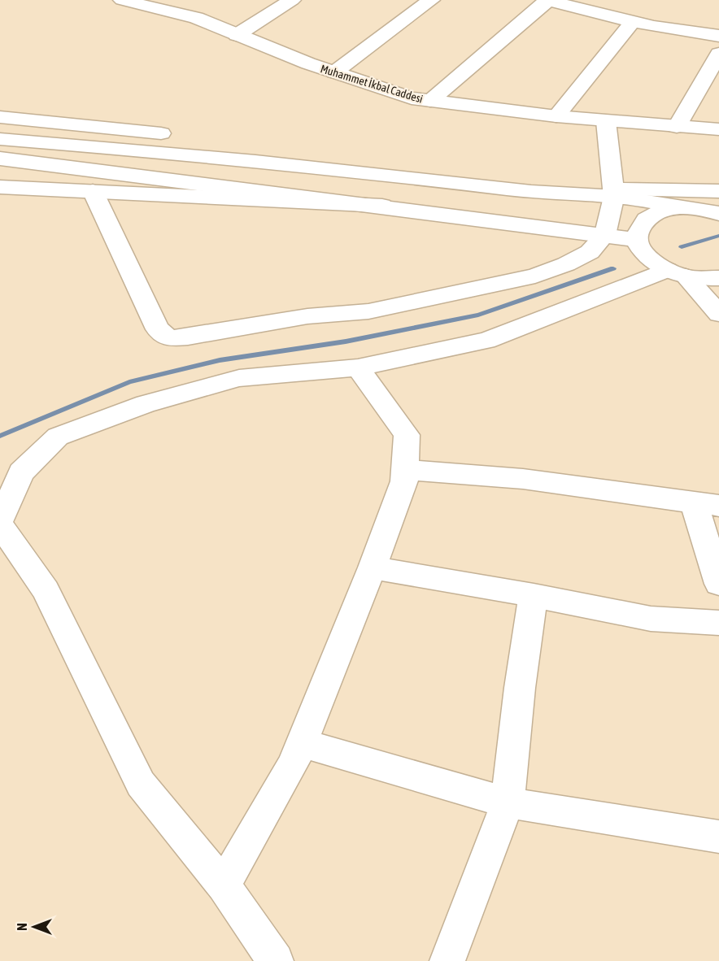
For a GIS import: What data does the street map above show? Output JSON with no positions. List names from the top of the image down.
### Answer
{
  "streets": {
    "main road": ["Muhammet İkbal Caddesi"]
  },
  "north": "left"
}
